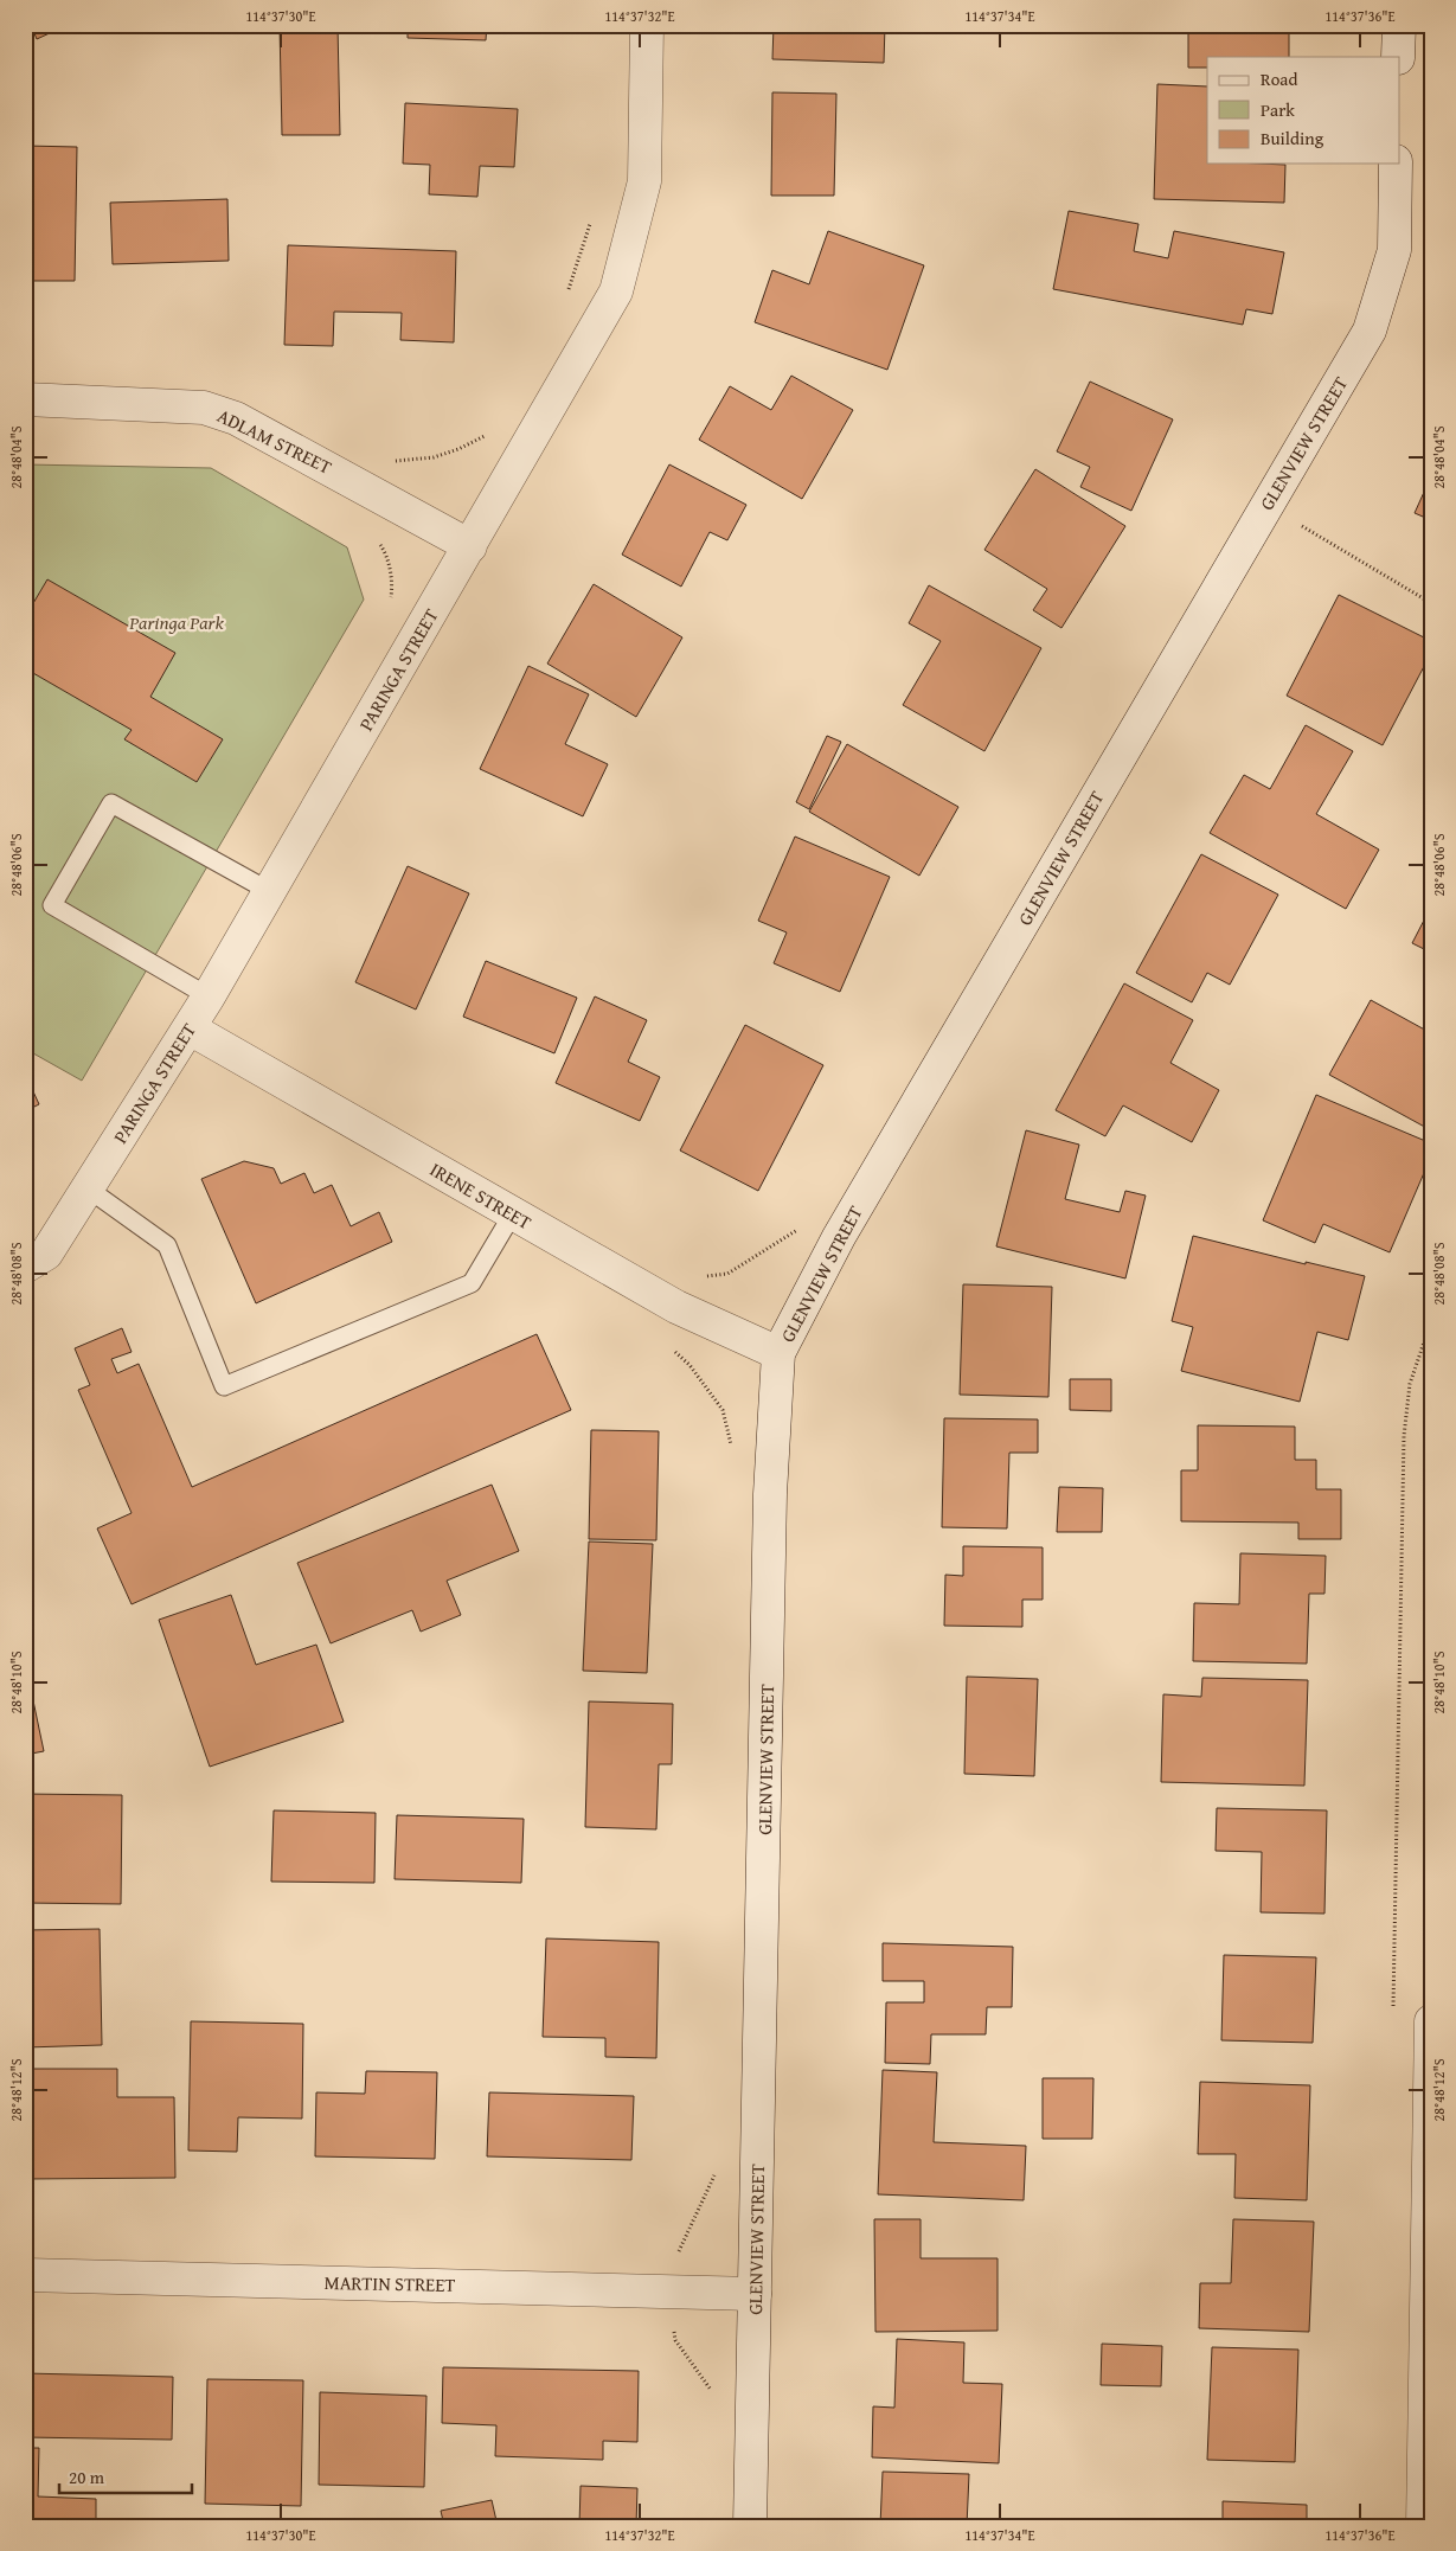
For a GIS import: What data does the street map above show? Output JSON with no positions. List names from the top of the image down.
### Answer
{
  "streets": {
    "street": [
      "ADLAM STREET",
      "GLENVIEW STREET",
      "PARINGA STREET",
      "IRENE STREET",
      "MARTIN STREET"
    ]
  },
  "crossings": [
    ["ADLAM STREET", "PARINGA STREET"],
    ["GLENVIEW STREET", "IRENE STREET"],
    ["GLENVIEW STREET", "MARTIN STREET"],
    ["PARINGA STREET", "IRENE STREET"]
  ],
  "parks": ["Paringa Park"],
  "legend": ["Road", "Park", "Building"],
  "scale_bar": "20 m",
  "coordinates": [
    "114°37'30\"E",
    "114°37'32\"E",
    "114°37'34\"E",
    "114°37'36\"E",
    "28°48'04\"S",
    "28°48'06\"S",
    "28°48'08\"S",
    "28°48'10\"S",
    "28°48'12\"S"
  ]
}
